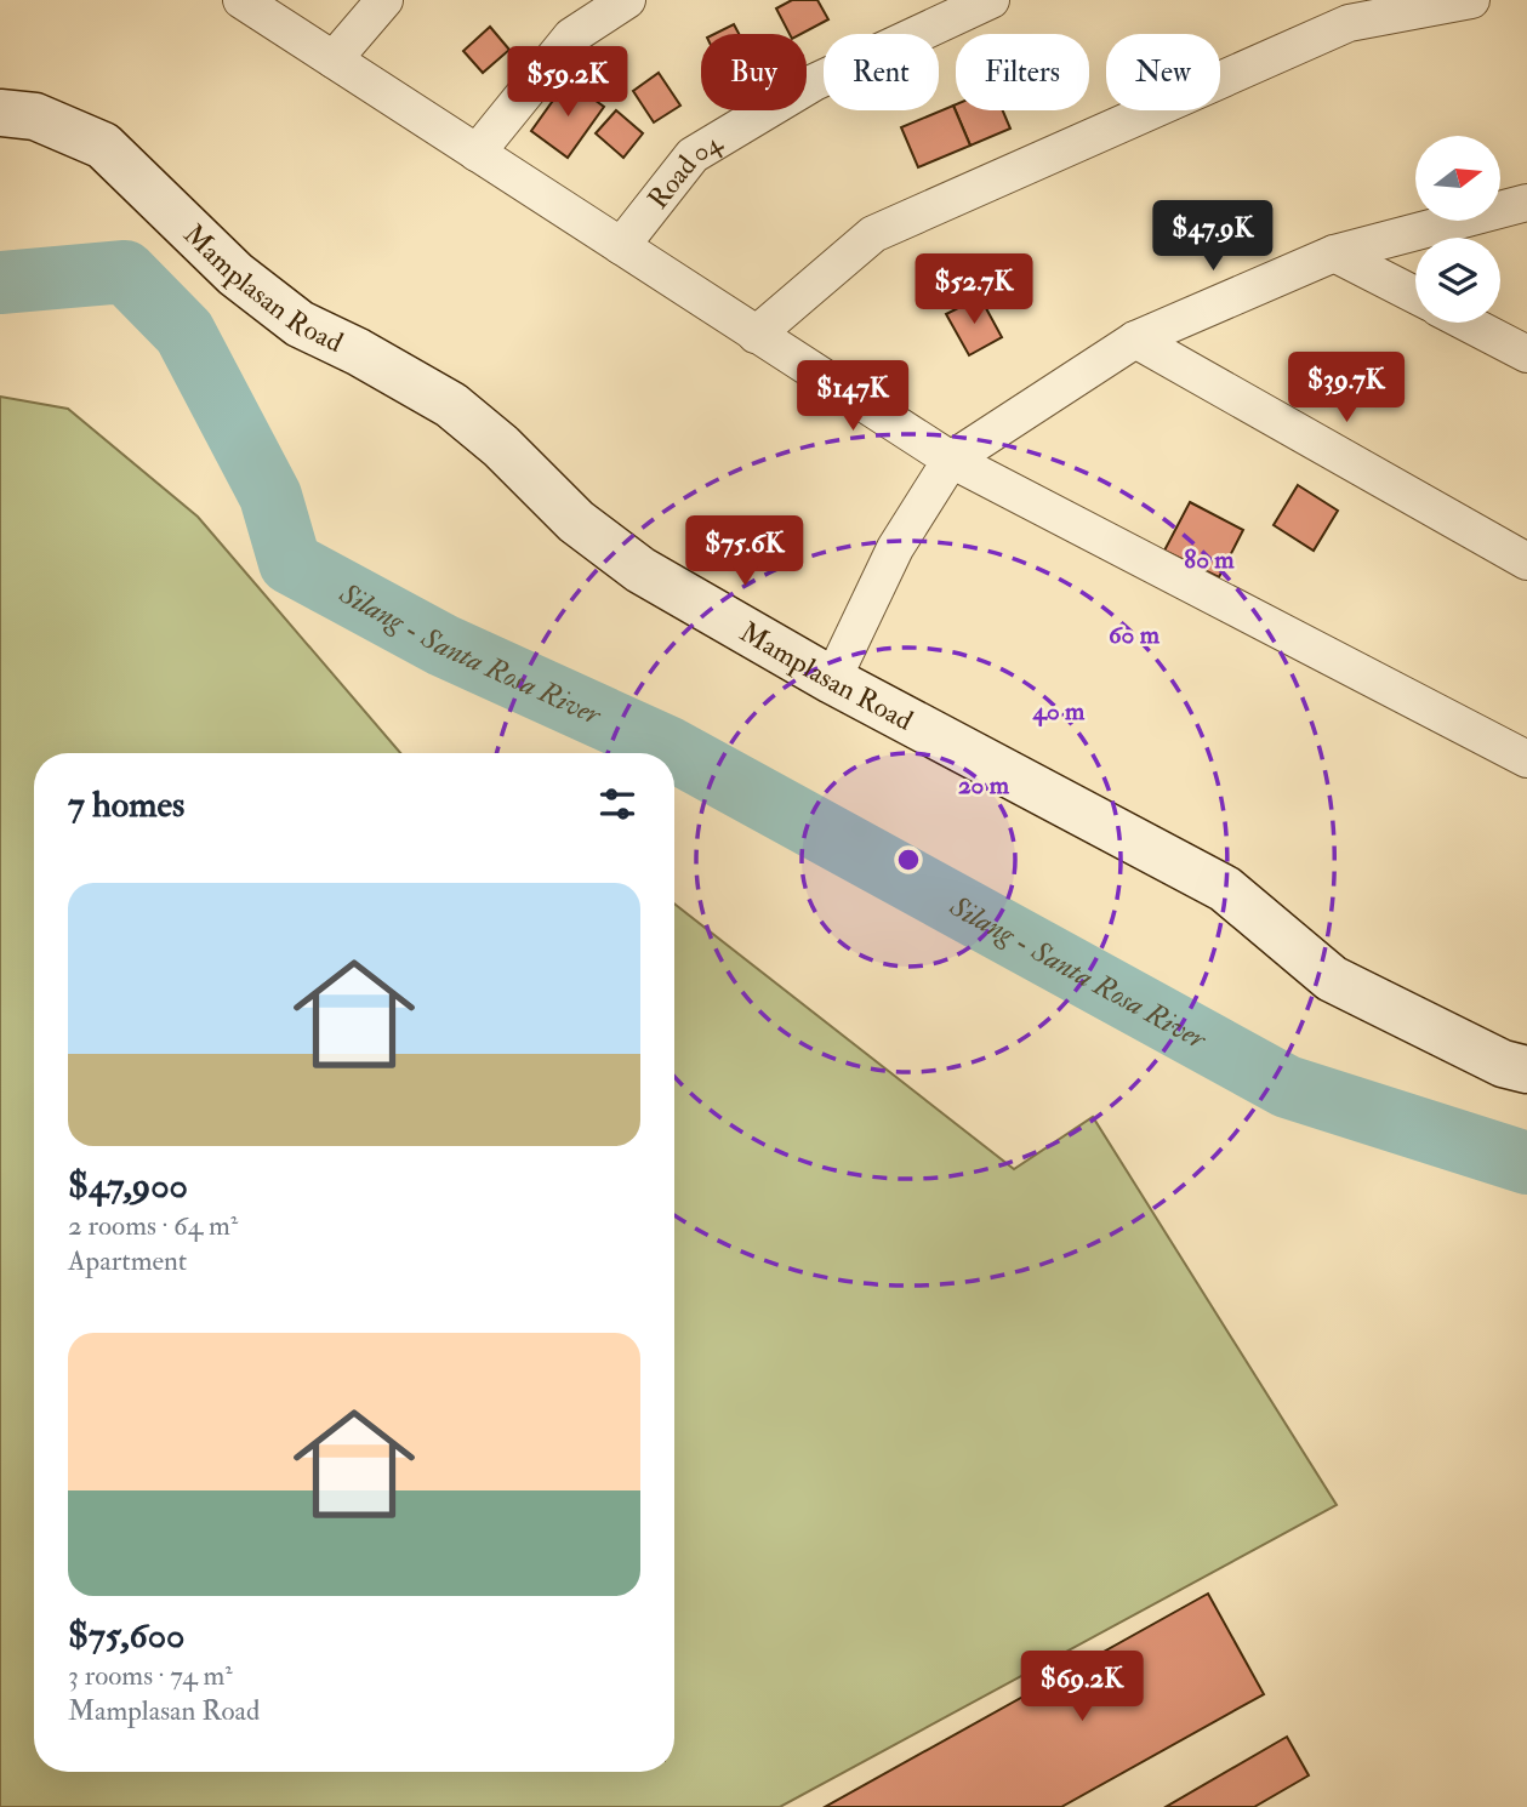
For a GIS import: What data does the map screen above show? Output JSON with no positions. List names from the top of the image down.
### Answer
{
  "streets": {
    "street": ["Road 04", "Mamplasan Road"]
  },
  "water": ["Silang - Santa Rosa River"],
  "north": "right",
  "page": {
    "chip": [
      "Buy",
      "Rent",
      "Filters",
      "New"
    ],
    "price": [
      "$59.2K",
      "$47.9K",
      "$52.7K",
      "$39.7K",
      "$147K",
      "$75.6K",
      "$69.2K"
    ],
    "heading": "7 homes",
    "list": [
      {
        "name": "$47,900",
        "note": "2 rooms · 64 m² · Apartment"
      },
      {
        "name": "$75,600",
        "note": "3 rooms · 74 m² · Mamplasan Road"
      }
    ]
  },
  "rings": [
    "80 m",
    "60 m",
    "40 m",
    "20 m"
  ]
}
